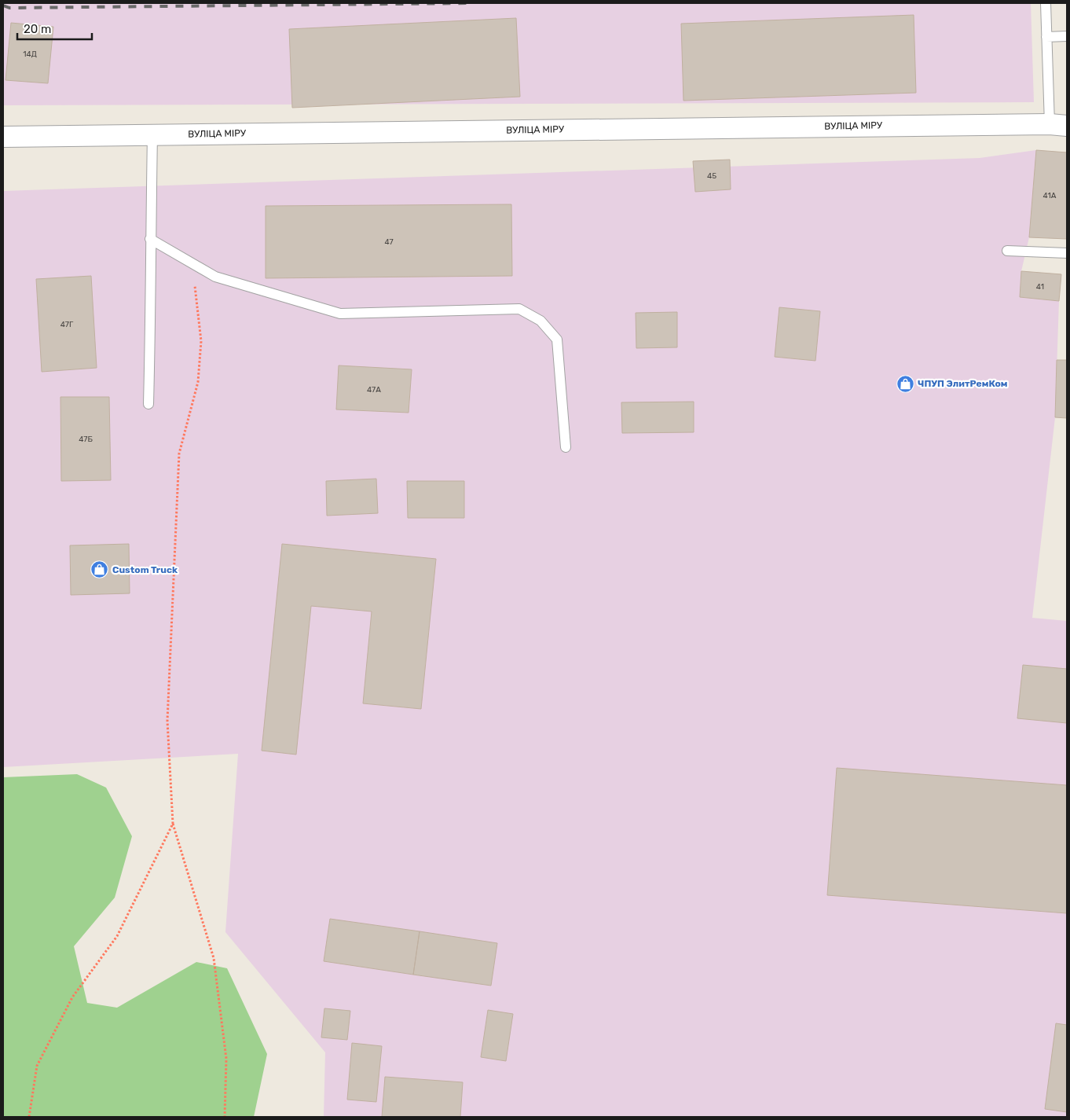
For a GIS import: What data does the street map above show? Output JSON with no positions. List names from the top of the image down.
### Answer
{
  "streets": {
    "street": ["ВУЛІЦА МІРУ"]
  },
  "places": {
    "shop": ["ЧПУП ЭлитРемКом", "Custom Truck"]
  },
  "house_numbers": [
    "14Д",
    "45",
    "41А",
    "47",
    "41",
    "47Г",
    "47А",
    "47Б"
  ],
  "scale_bar": "20 m"
}
